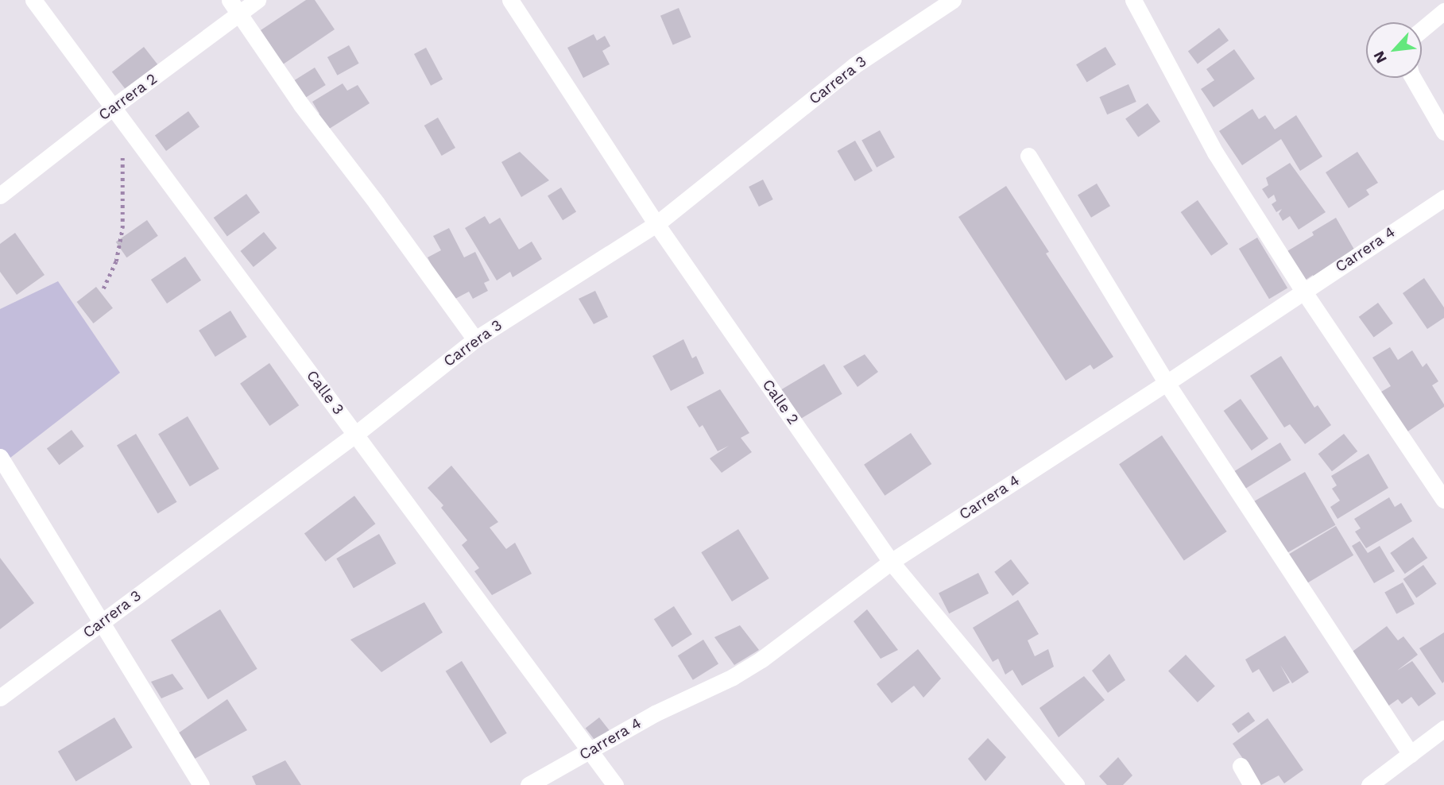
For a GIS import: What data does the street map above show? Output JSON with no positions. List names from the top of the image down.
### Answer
{
  "streets": {
    "street": [
      "Carrera 3",
      "Carrera 2",
      "Carrera 4",
      "Calle 3",
      "Calle 2"
    ]
  },
  "crossings": [
    ["Carrera 3", "Calle 3"],
    ["Carrera 3", "Calle 2"],
    ["Carrera 2", "Calle 3"],
    ["Carrera 4", "Calle 3"],
    ["Carrera 4", "Calle 2"]
  ],
  "north": "bottom left"
}
